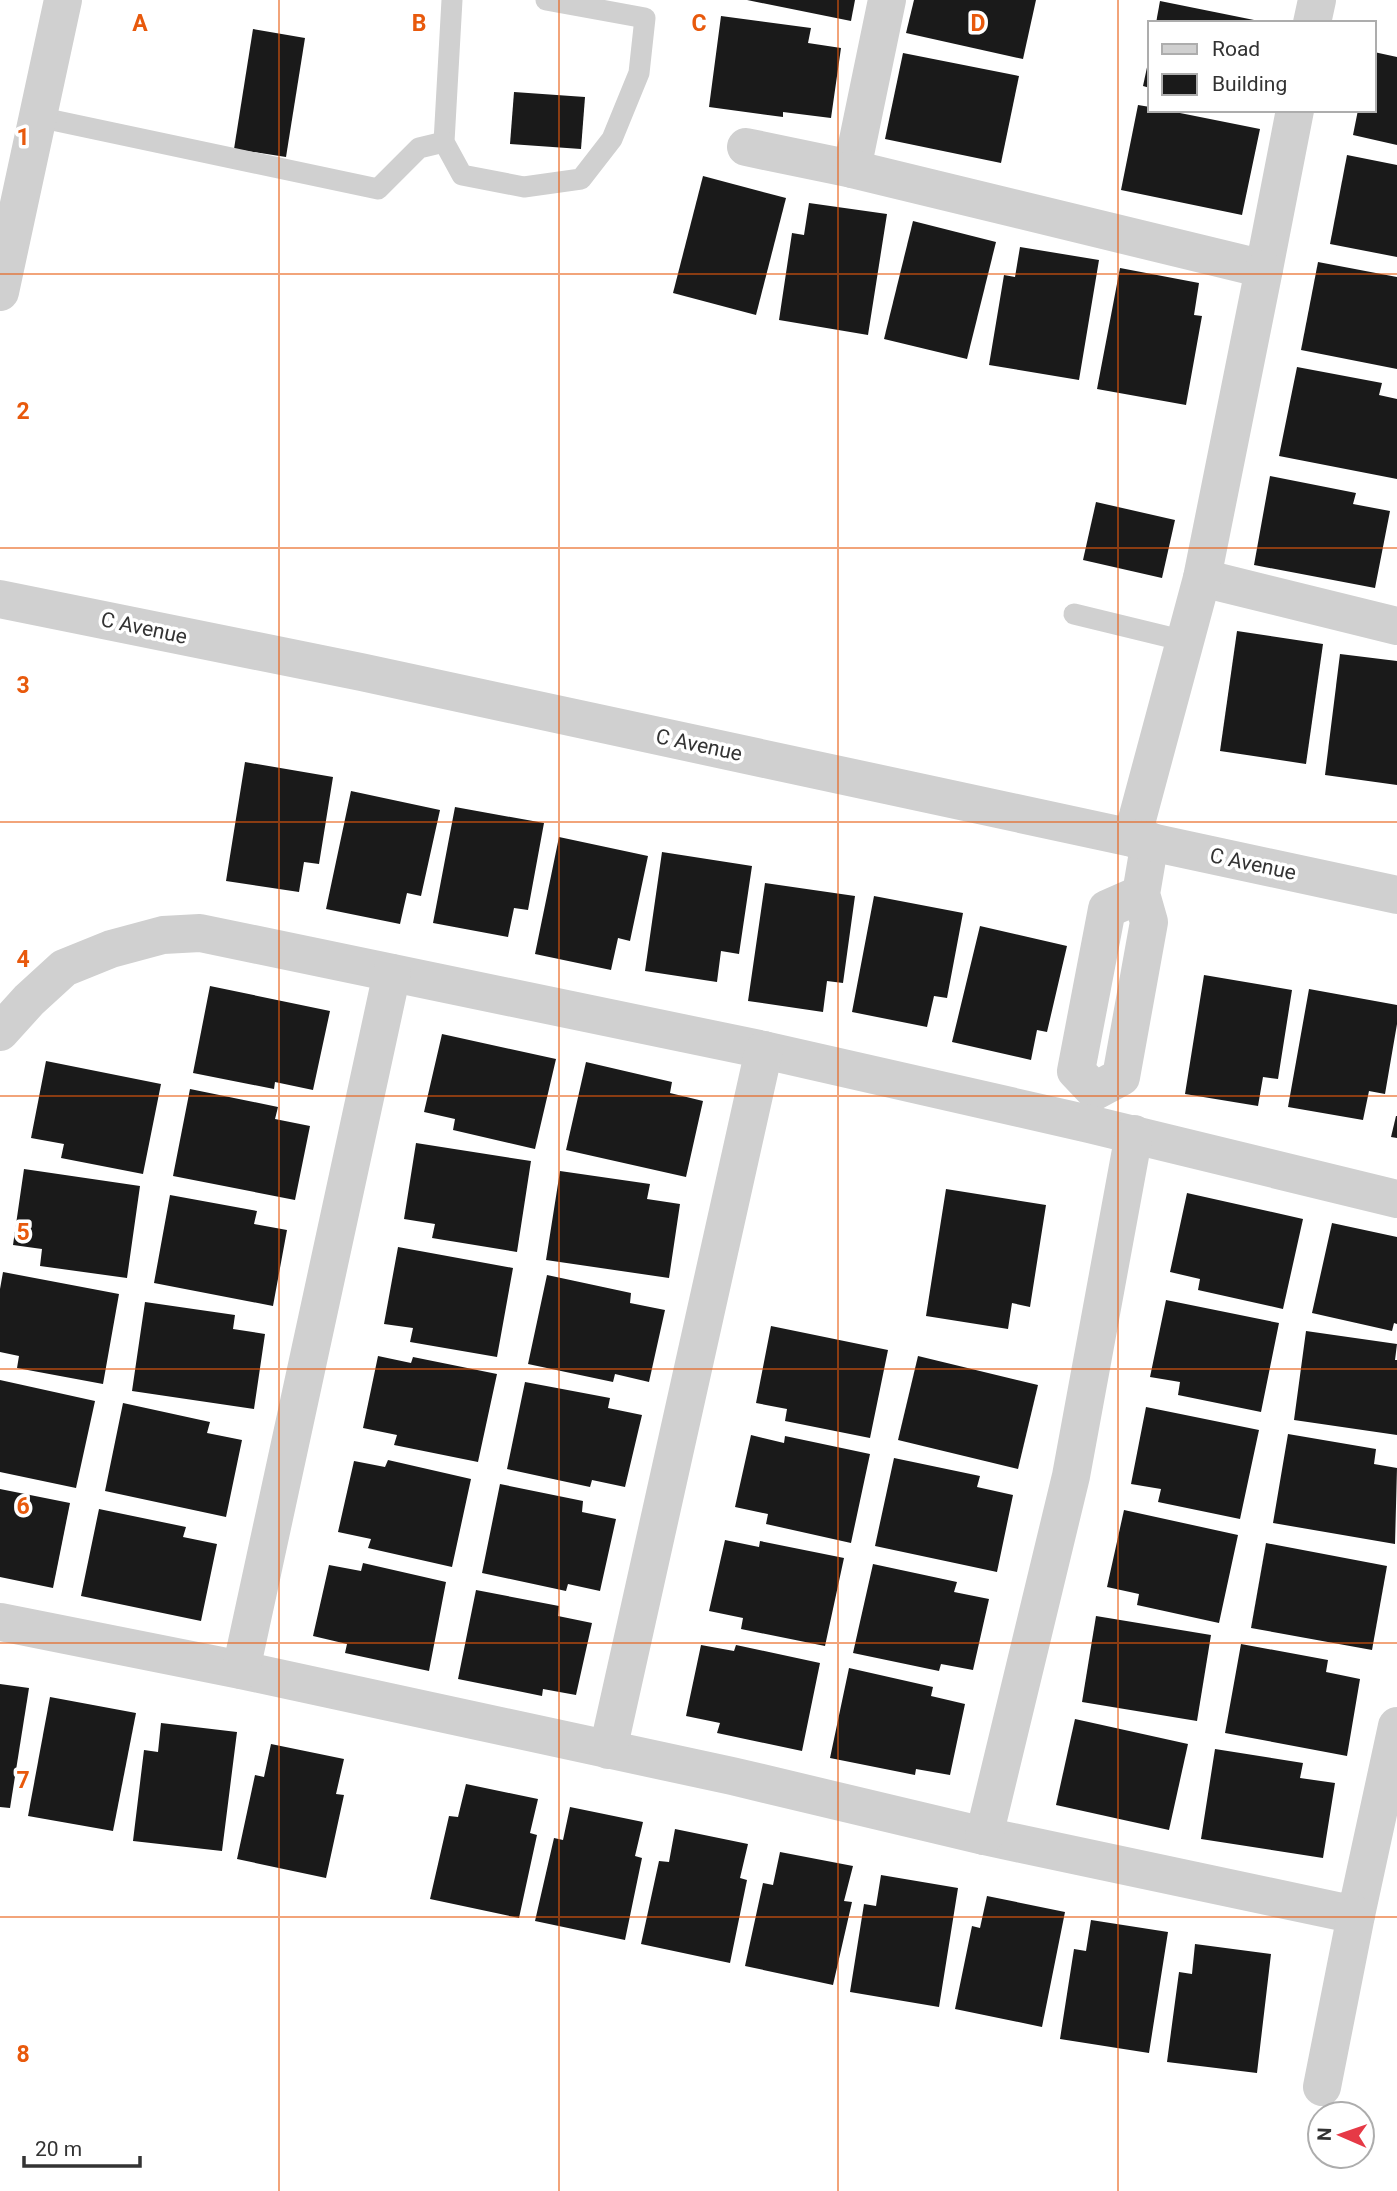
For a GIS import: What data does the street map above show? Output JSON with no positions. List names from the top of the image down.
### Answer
{
  "streets": {
    "street": ["C Avenue"]
  },
  "legend": ["Road", "Building"],
  "scale_bar": "20 m",
  "north": "left",
  "grid": {
    "columns": [
      "A",
      "B",
      "C",
      "D"
    ],
    "rows": [
      "1",
      "2",
      "3",
      "4",
      "5",
      "6",
      "7",
      "8"
    ]
  }
}
